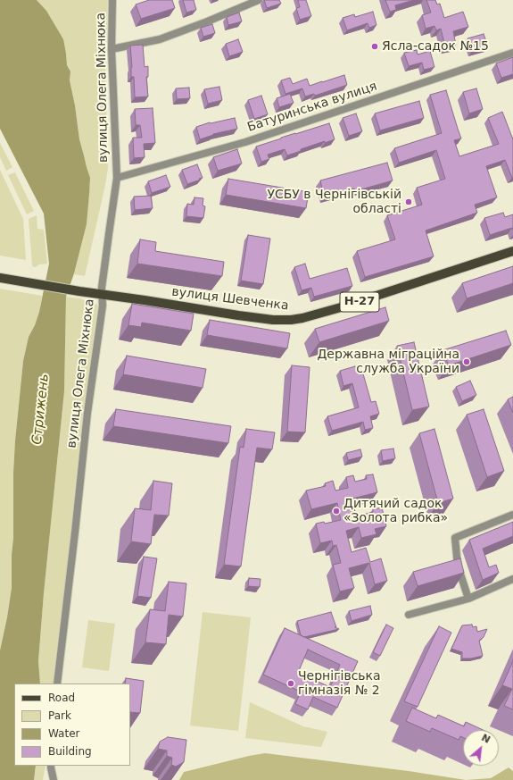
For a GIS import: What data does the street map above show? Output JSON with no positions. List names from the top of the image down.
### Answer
{
  "streets": {
    "main road": ["вулиця Шевченка", "Н-27"],
    "street": ["вулиця Олега Міхнюка", "Батуринська вулиця"]
  },
  "crossings": [
    ["вулиця Олега Міхнюка", "Батуринська вулиця"],
    ["вулиця Олега Міхнюка", "вулиця Шевченка"]
  ],
  "water": ["Стрижень"],
  "places": [
    "Ясла-садок №15",
    "УСБУ в Чернігівській області",
    "Державна міграційна служба України",
    "Дитячий садок «Золота рибка»",
    "Чернігівська гімназія № 2"
  ],
  "legend": [
    "Road",
    "Park",
    "Water",
    "Building"
  ],
  "north": "top right"
}
